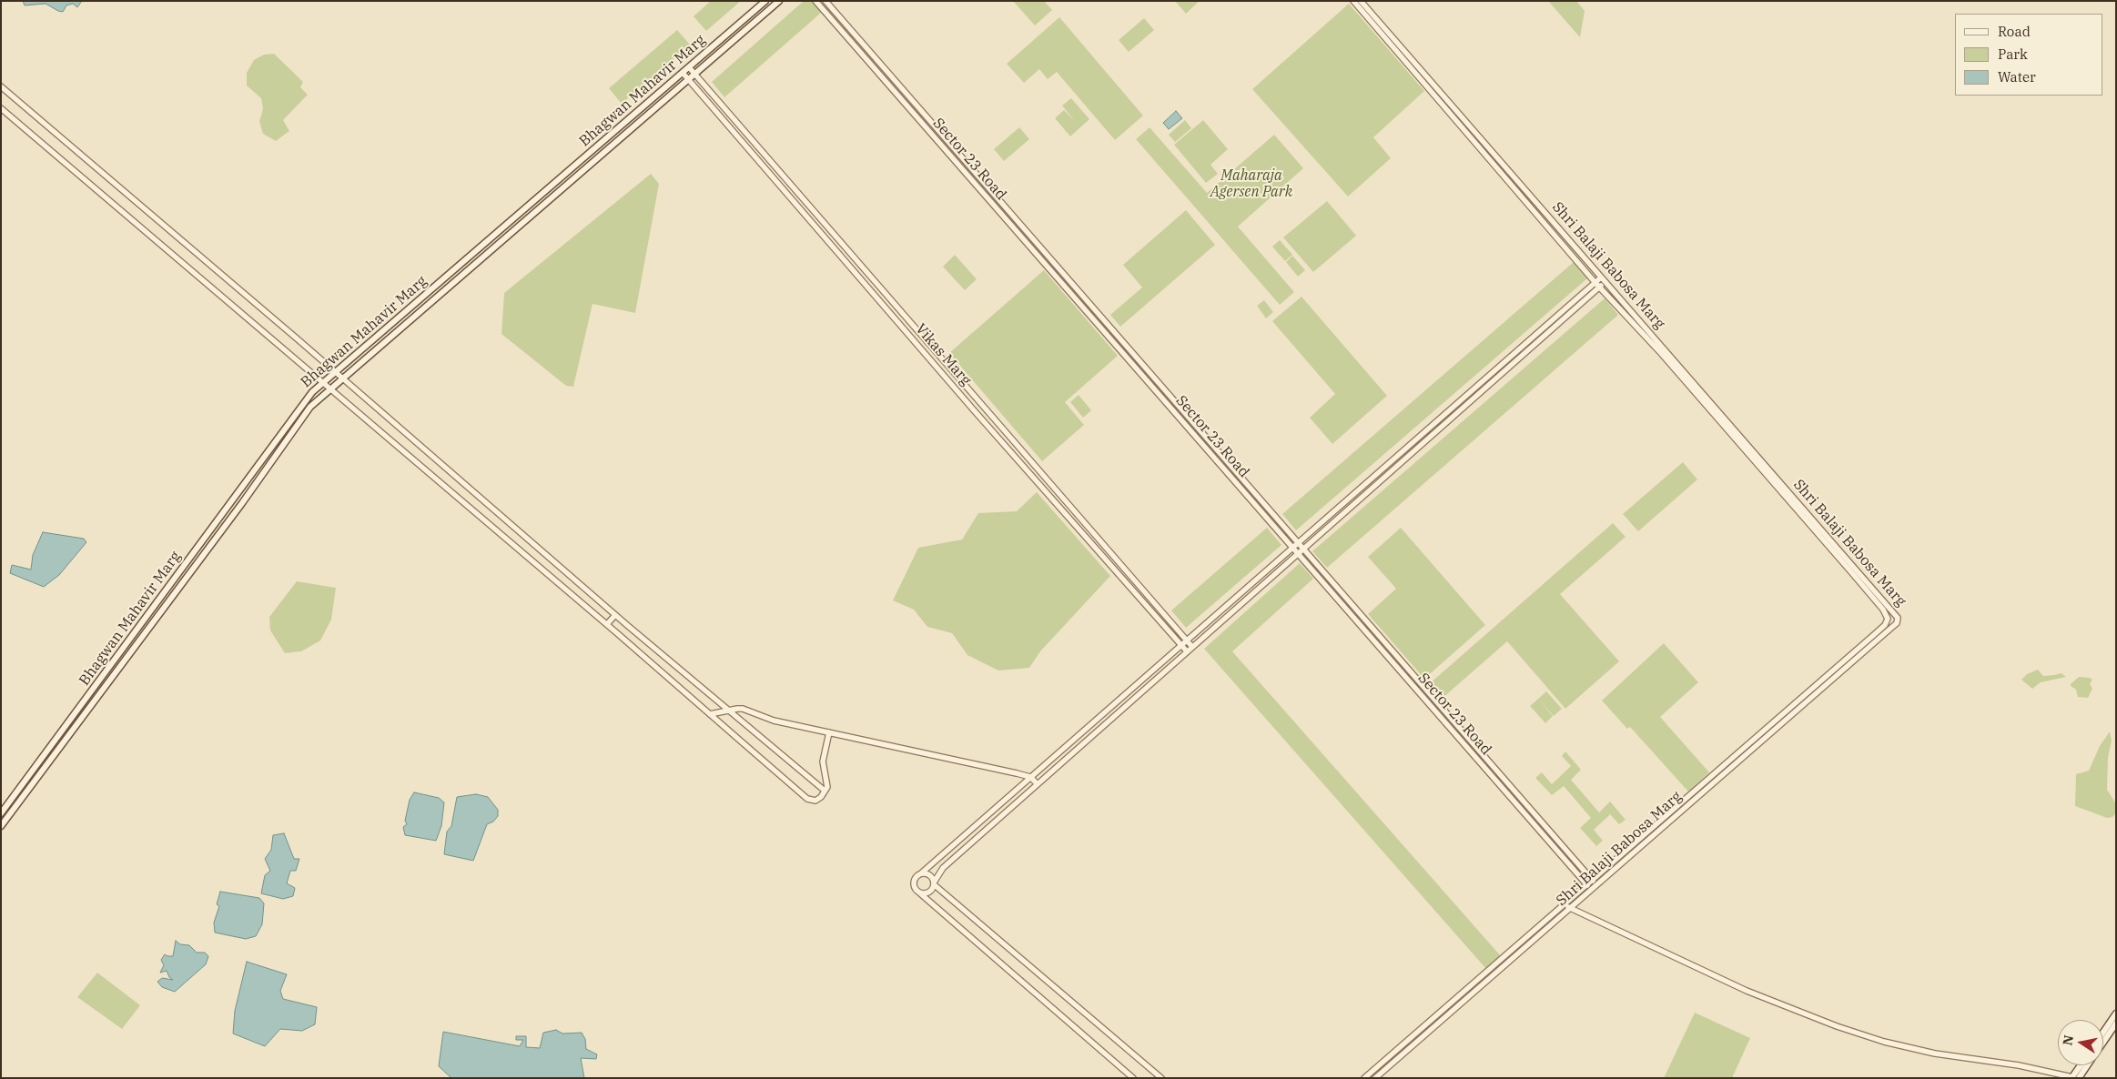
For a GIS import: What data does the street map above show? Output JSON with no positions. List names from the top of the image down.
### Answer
{
  "streets": {
    "main road": ["Bhagwan Mahavir Marg"],
    "street": ["Sector 23 Road", "Shri Balaji Babosa Marg", "Vikas Marg"]
  },
  "crossings": [
    ["Bhagwan Mahavir Marg", "Vikas Marg"],
    ["Sector 23 Road", "Shri Balaji Babosa Marg"]
  ],
  "parks": ["Maharaja Agersen Park"],
  "legend": ["Road", "Park", "Water"],
  "north": "left"
}
